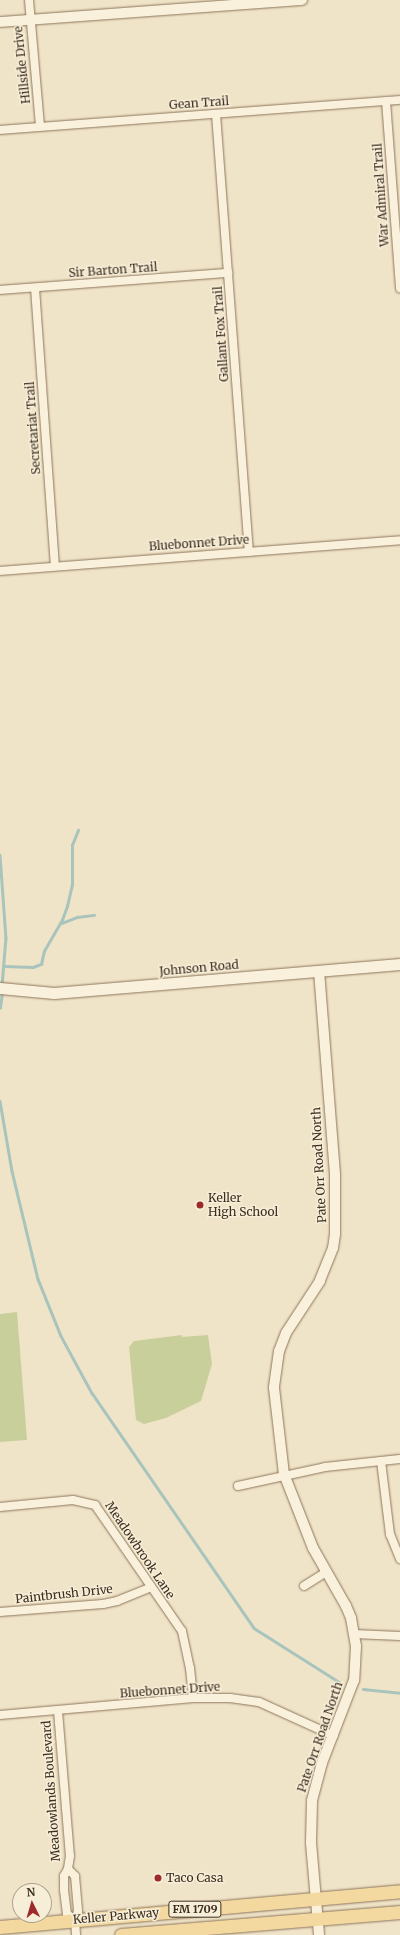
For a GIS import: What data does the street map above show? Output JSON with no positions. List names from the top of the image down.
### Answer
{
  "streets": {
    "main road": ["Johnson Road", "FM 1709", "Keller Parkway"],
    "street": [
      "Hillside Drive",
      "Gean Trail",
      "War Admiral Trail",
      "Sir Barton Trail",
      "Gallant Fox Trail",
      "Secretariat Trail",
      "Bluebonnet Drive",
      "Pate Orr Road North",
      "Meadowbrook Lane",
      "Paintbrush Drive",
      "Meadowlands Boulevard"
    ]
  },
  "crossings": [
    ["Hillside Drive", "Gean Trail"],
    ["Gean Trail", "War Admiral Trail"],
    ["Gean Trail", "Gallant Fox Trail"],
    ["Sir Barton Trail", "Gallant Fox Trail"],
    ["Sir Barton Trail", "Secretariat Trail"],
    ["Gallant Fox Trail", "Bluebonnet Drive"],
    ["Secretariat Trail", "Bluebonnet Drive"],
    ["Bluebonnet Drive", "Pate Orr Road North"],
    ["Bluebonnet Drive", "Meadowbrook Lane"],
    ["Bluebonnet Drive", "Meadowlands Boulevard"],
    ["Johnson Road", "Pate Orr Road North"],
    ["Pate Orr Road North", "Keller Parkway"],
    ["Meadowbrook Lane", "Paintbrush Drive"],
    ["Meadowlands Boulevard", "Keller Parkway"]
  ],
  "places": ["Keller High School", "Taco Casa"],
  "north": "top"
}
